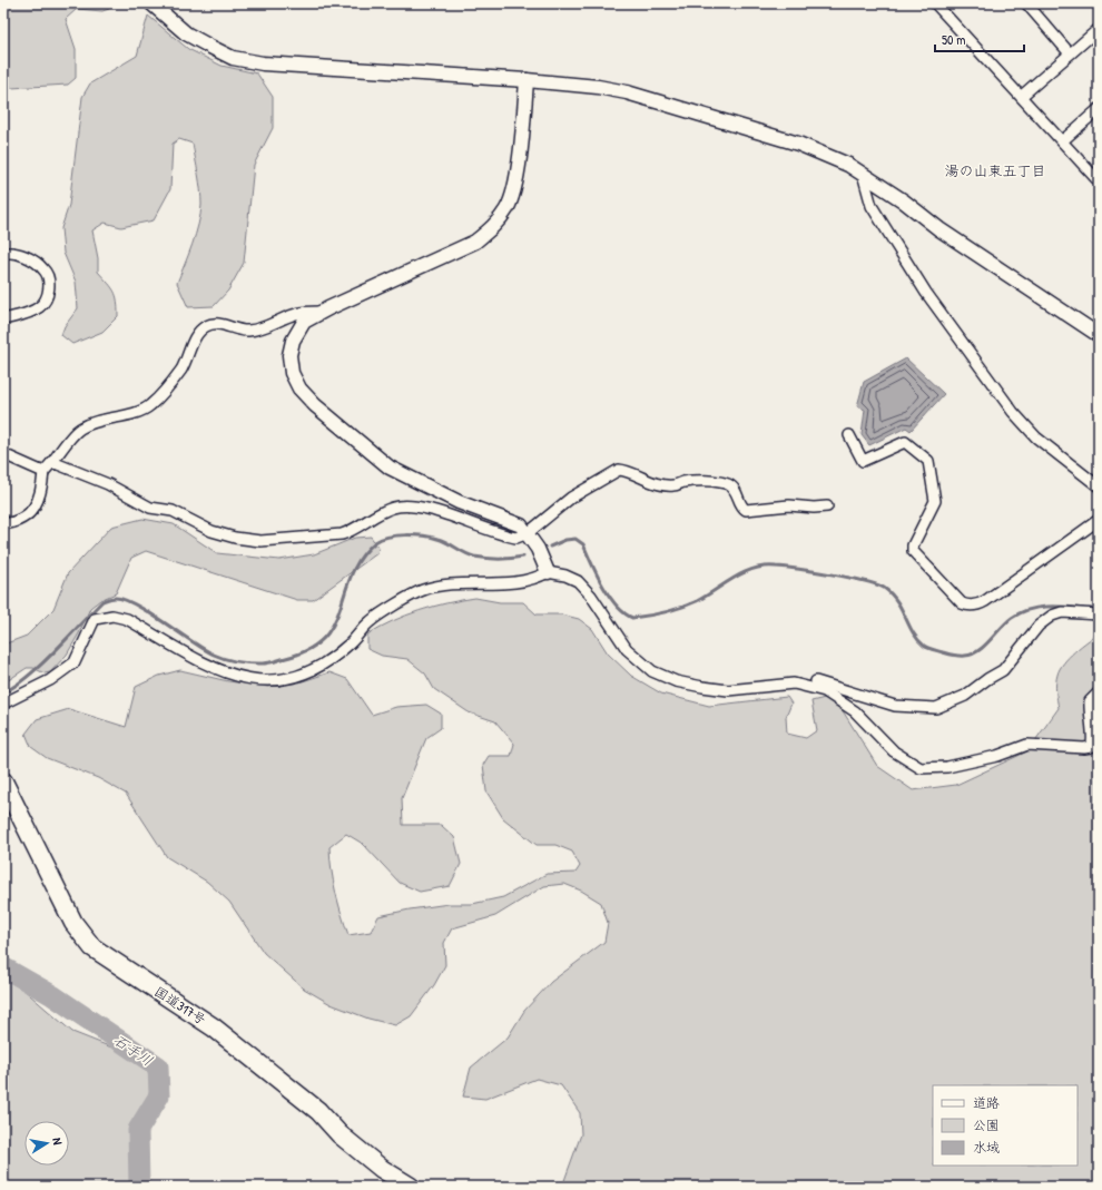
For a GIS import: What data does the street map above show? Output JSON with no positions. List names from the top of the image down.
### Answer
{
  "streets": {
    "highway": ["国道317号"]
  },
  "districts": ["湯の山東五丁目"],
  "water": ["石手川"],
  "legend": ["道路", "公園", "水域"],
  "scale_bar": "50 m",
  "north": "right"
}
